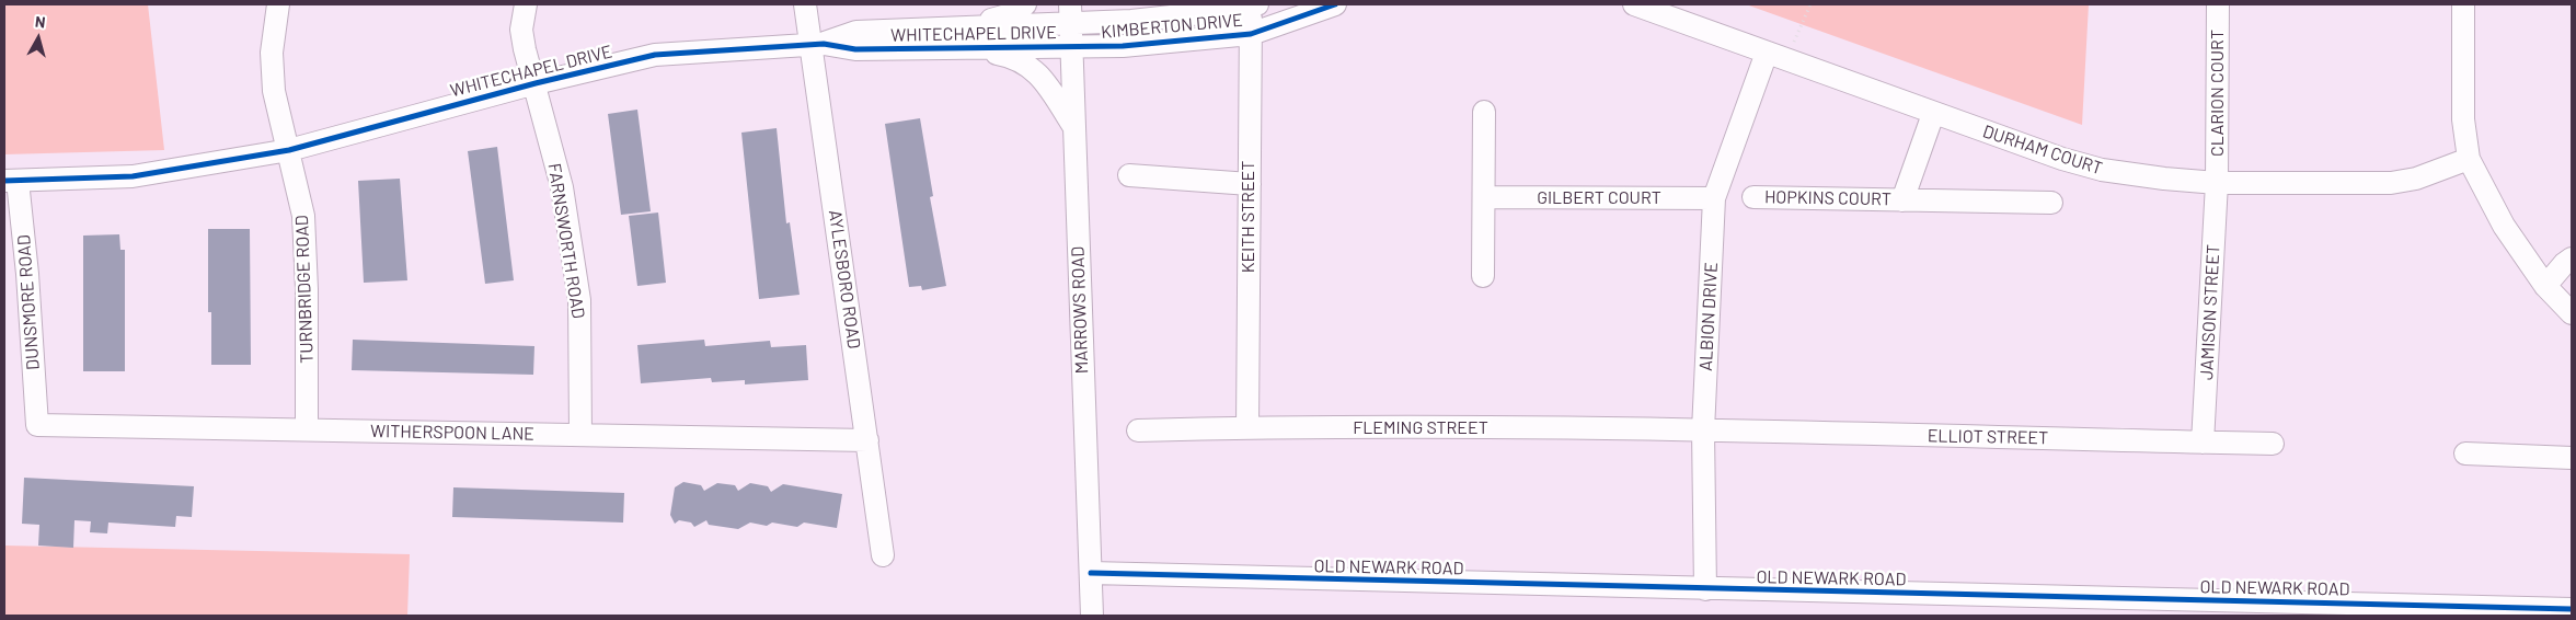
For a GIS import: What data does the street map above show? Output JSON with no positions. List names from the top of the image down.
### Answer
{
  "streets": {
    "street": [
      "KIMBERTON DRIVE",
      "WHITECHAPEL DRIVE",
      "CLARION COURT",
      "DURHAM COURT",
      "GILBERT COURT",
      "HOPKINS COURT",
      "KEITH STREET",
      "FARNSWORTH ROAD",
      "AYLESBORO ROAD",
      "TURNBRIDGE ROAD",
      "DUNSMORE ROAD",
      "MARROWS ROAD",
      "JAMISON STREET",
      "ALBION DRIVE",
      "FLEMING STREET",
      "WITHERSPOON LANE",
      "ELLIOT STREET",
      "OLD NEWARK ROAD"
    ]
  },
  "crossings": [
    ["KIMBERTON DRIVE", "WHITECHAPEL DRIVE"],
    ["KIMBERTON DRIVE", "KEITH STREET"],
    ["KIMBERTON DRIVE", "MARROWS ROAD"],
    ["WHITECHAPEL DRIVE", "FARNSWORTH ROAD"],
    ["WHITECHAPEL DRIVE", "AYLESBORO ROAD"],
    ["WHITECHAPEL DRIVE", "TURNBRIDGE ROAD"],
    ["WHITECHAPEL DRIVE", "DUNSMORE ROAD"],
    ["WHITECHAPEL DRIVE", "MARROWS ROAD"],
    ["CLARION COURT", "DURHAM COURT"],
    ["CLARION COURT", "JAMISON STREET"],
    ["DURHAM COURT", "HOPKINS COURT"],
    ["DURHAM COURT", "JAMISON STREET"],
    ["DURHAM COURT", "ALBION DRIVE"],
    ["GILBERT COURT", "ALBION DRIVE"],
    ["KEITH STREET", "FLEMING STREET"],
    ["FARNSWORTH ROAD", "WITHERSPOON LANE"],
    ["AYLESBORO ROAD", "WITHERSPOON LANE"],
    ["TURNBRIDGE ROAD", "WITHERSPOON LANE"],
    ["DUNSMORE ROAD", "WITHERSPOON LANE"],
    ["MARROWS ROAD", "OLD NEWARK ROAD"],
    ["JAMISON STREET", "ELLIOT STREET"],
    ["ALBION DRIVE", "FLEMING STREET"],
    ["ALBION DRIVE", "ELLIOT STREET"],
    ["ALBION DRIVE", "OLD NEWARK ROAD"],
    ["FLEMING STREET", "ELLIOT STREET"]
  ],
  "north": "top"
}
